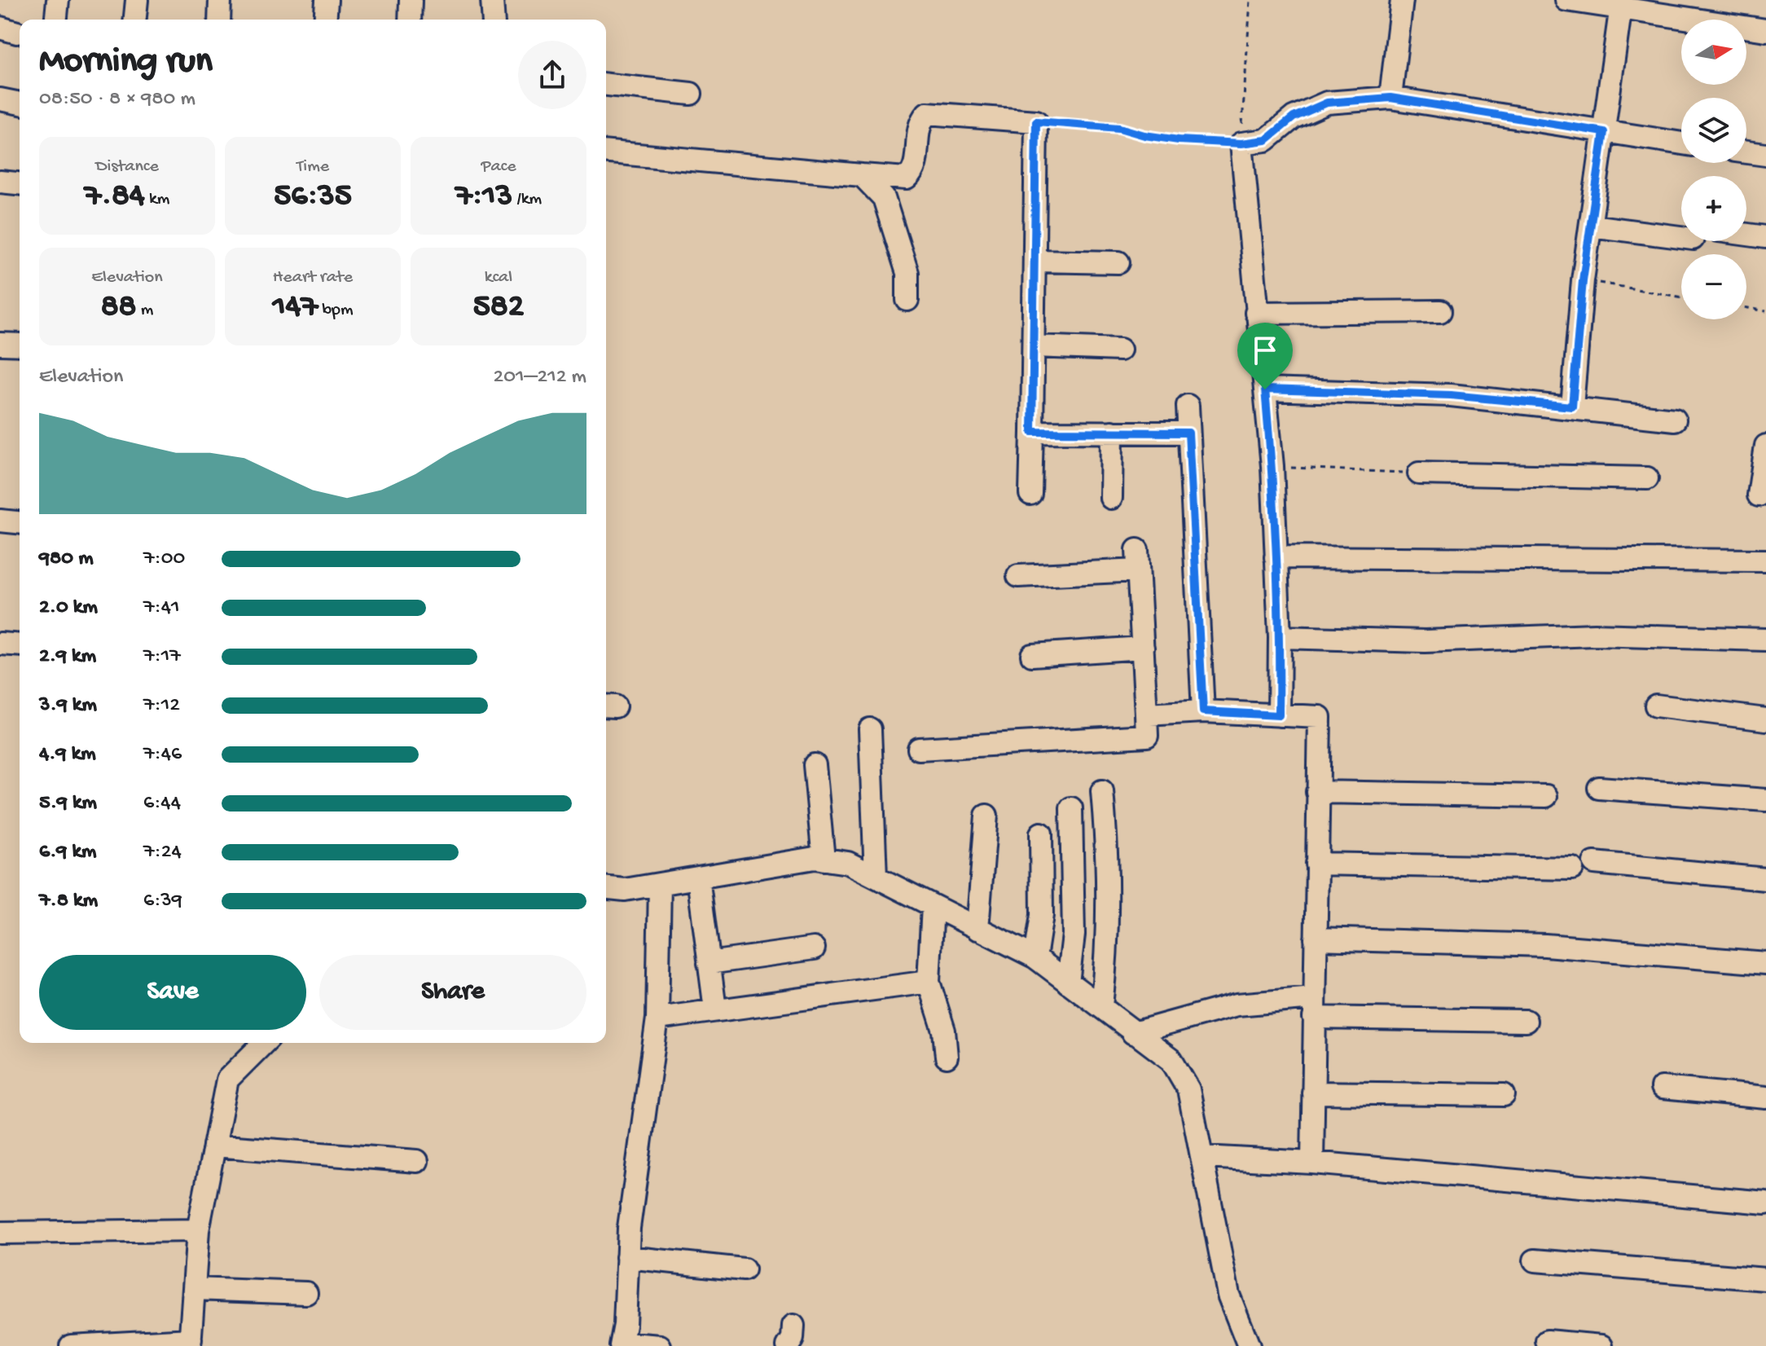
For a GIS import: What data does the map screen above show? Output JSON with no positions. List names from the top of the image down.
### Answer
{
  "north": "right",
  "page": {
    "map_buttons": ["+", "−"],
    "heading": ["Morning run", "08:50 · 8 × 980 m"],
    "stats": [
      ["Distance", "7.84 km"],
      ["Time", "56:35"],
      ["Pace", "7:13 /km"],
      ["Elevation", "88 m"],
      ["Heart rate", "147 bpm"],
      ["kcal", "582"]
    ],
    "chart": ["Elevation", "201–212 m"],
    "list": [
      {
        "name": "980 m",
        "note": "7:00"
      },
      {
        "name": "2.0 km",
        "note": "7:41"
      },
      {
        "name": "2.9 km",
        "note": "7:17"
      },
      {
        "name": "3.9 km",
        "note": "7:12"
      },
      {
        "name": "4.9 km",
        "note": "7:46"
      },
      {
        "name": "5.9 km",
        "note": "6:44"
      },
      {
        "name": "6.9 km",
        "note": "7:24"
      },
      {
        "name": "7.8 km",
        "note": "6:39"
      }
    ],
    "buttons": ["Save", "Share"]
  }
}
